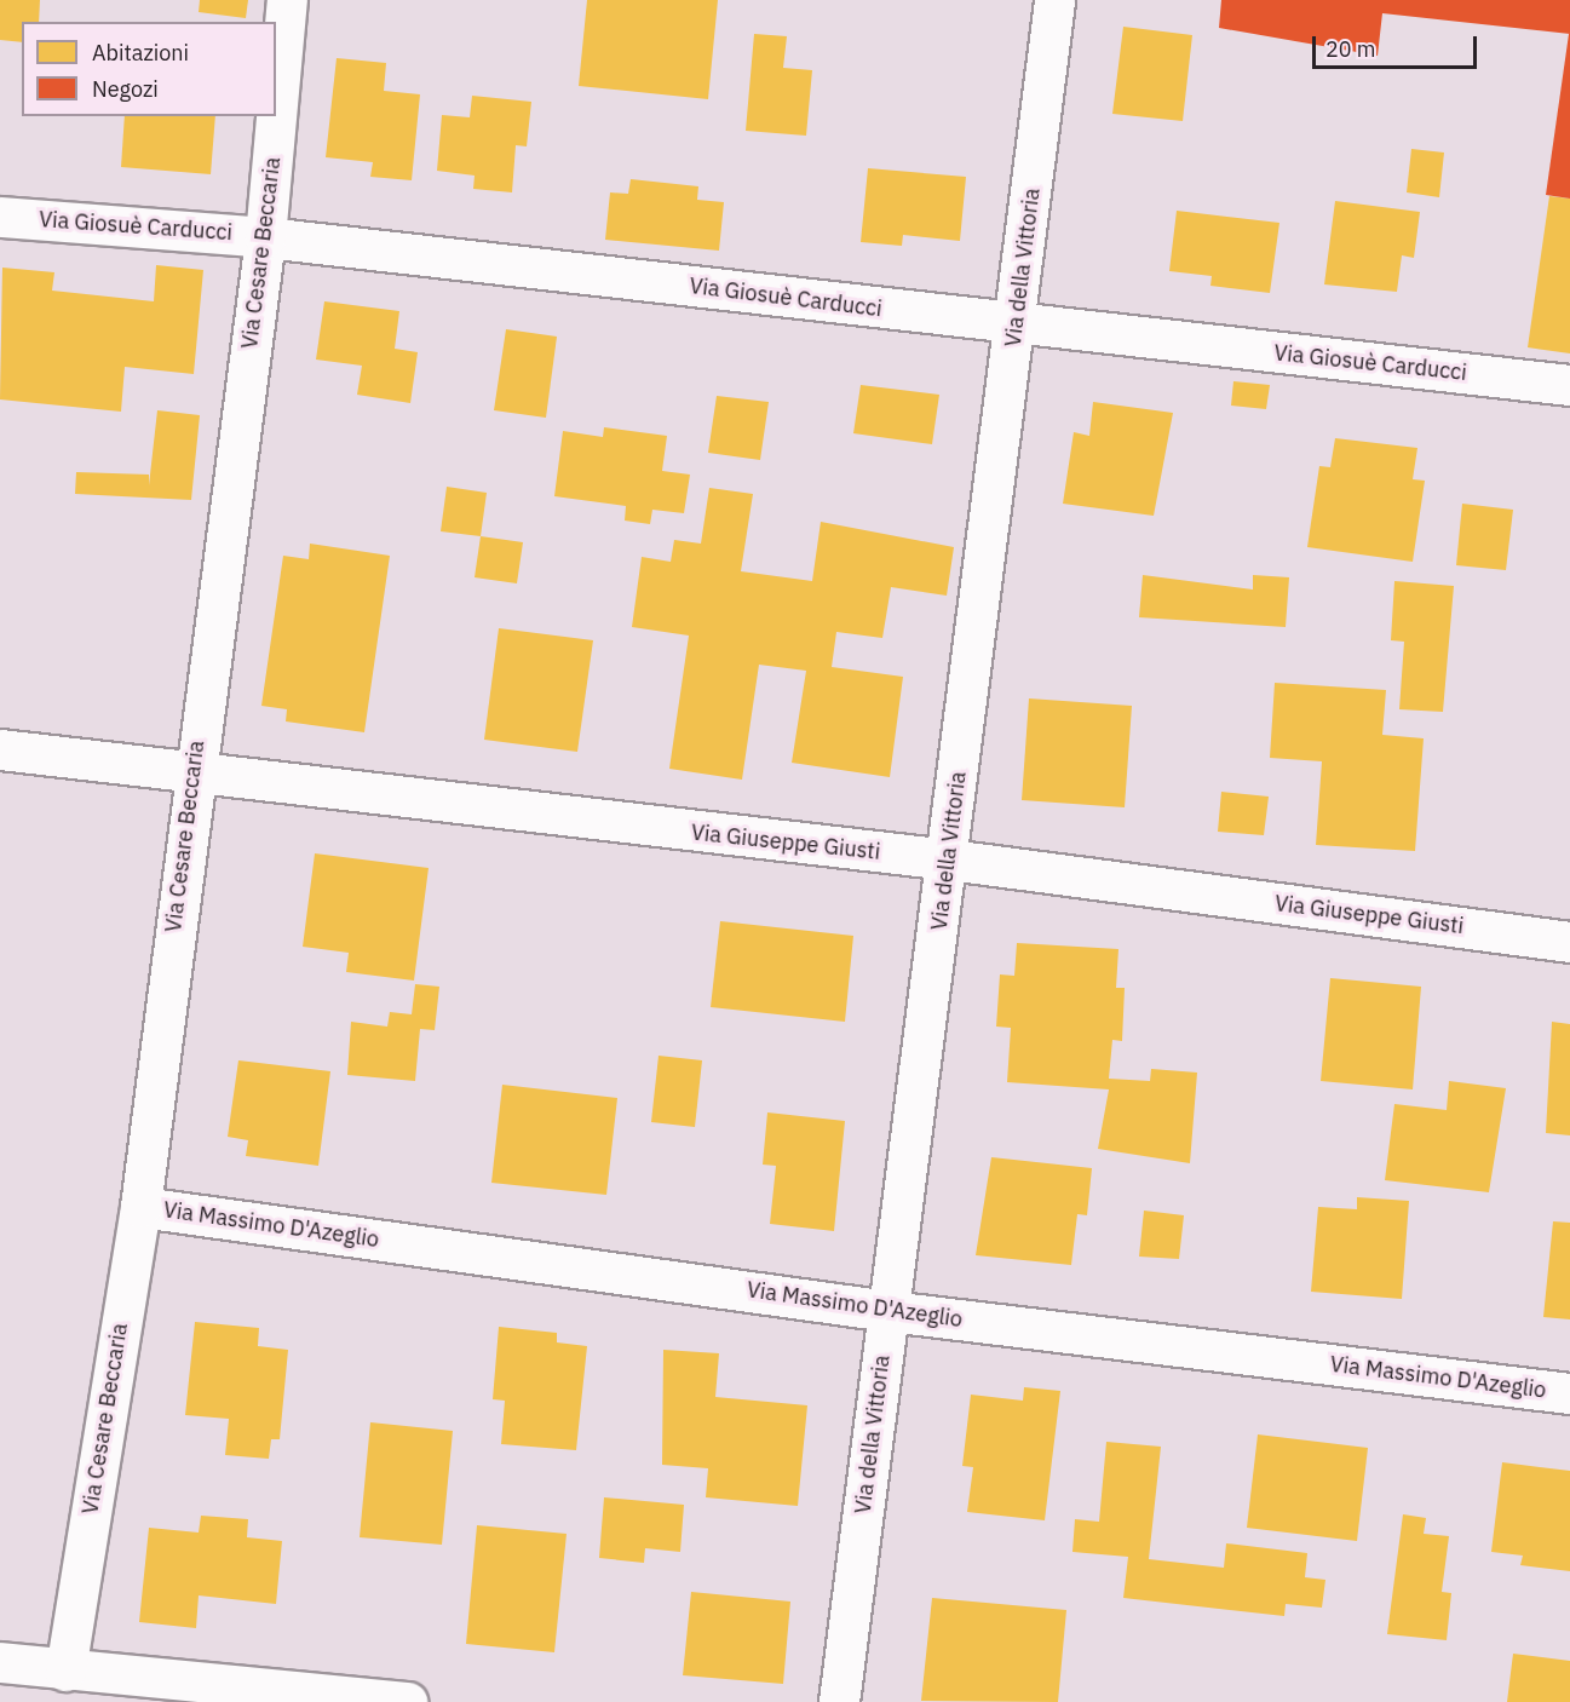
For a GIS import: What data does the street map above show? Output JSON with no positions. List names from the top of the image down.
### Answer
{
  "streets": {
    "street": [
      "Via Giosuè Carducci",
      "Via Cesare Beccaria",
      "Via della Vittoria",
      "Via Giuseppe Giusti",
      "Via Massimo D'Azeglio"
    ]
  },
  "crossings": [
    ["Via Giosuè Carducci", "Via Cesare Beccaria"],
    ["Via Giosuè Carducci", "Via della Vittoria"],
    ["Via Cesare Beccaria", "Via Giuseppe Giusti"],
    ["Via Cesare Beccaria", "Via Massimo D'Azeglio"],
    ["Via della Vittoria", "Via Giuseppe Giusti"],
    ["Via della Vittoria", "Via Massimo D'Azeglio"]
  ],
  "legend": ["Abitazioni", "Negozi"],
  "scale_bar": "20 m"
}
